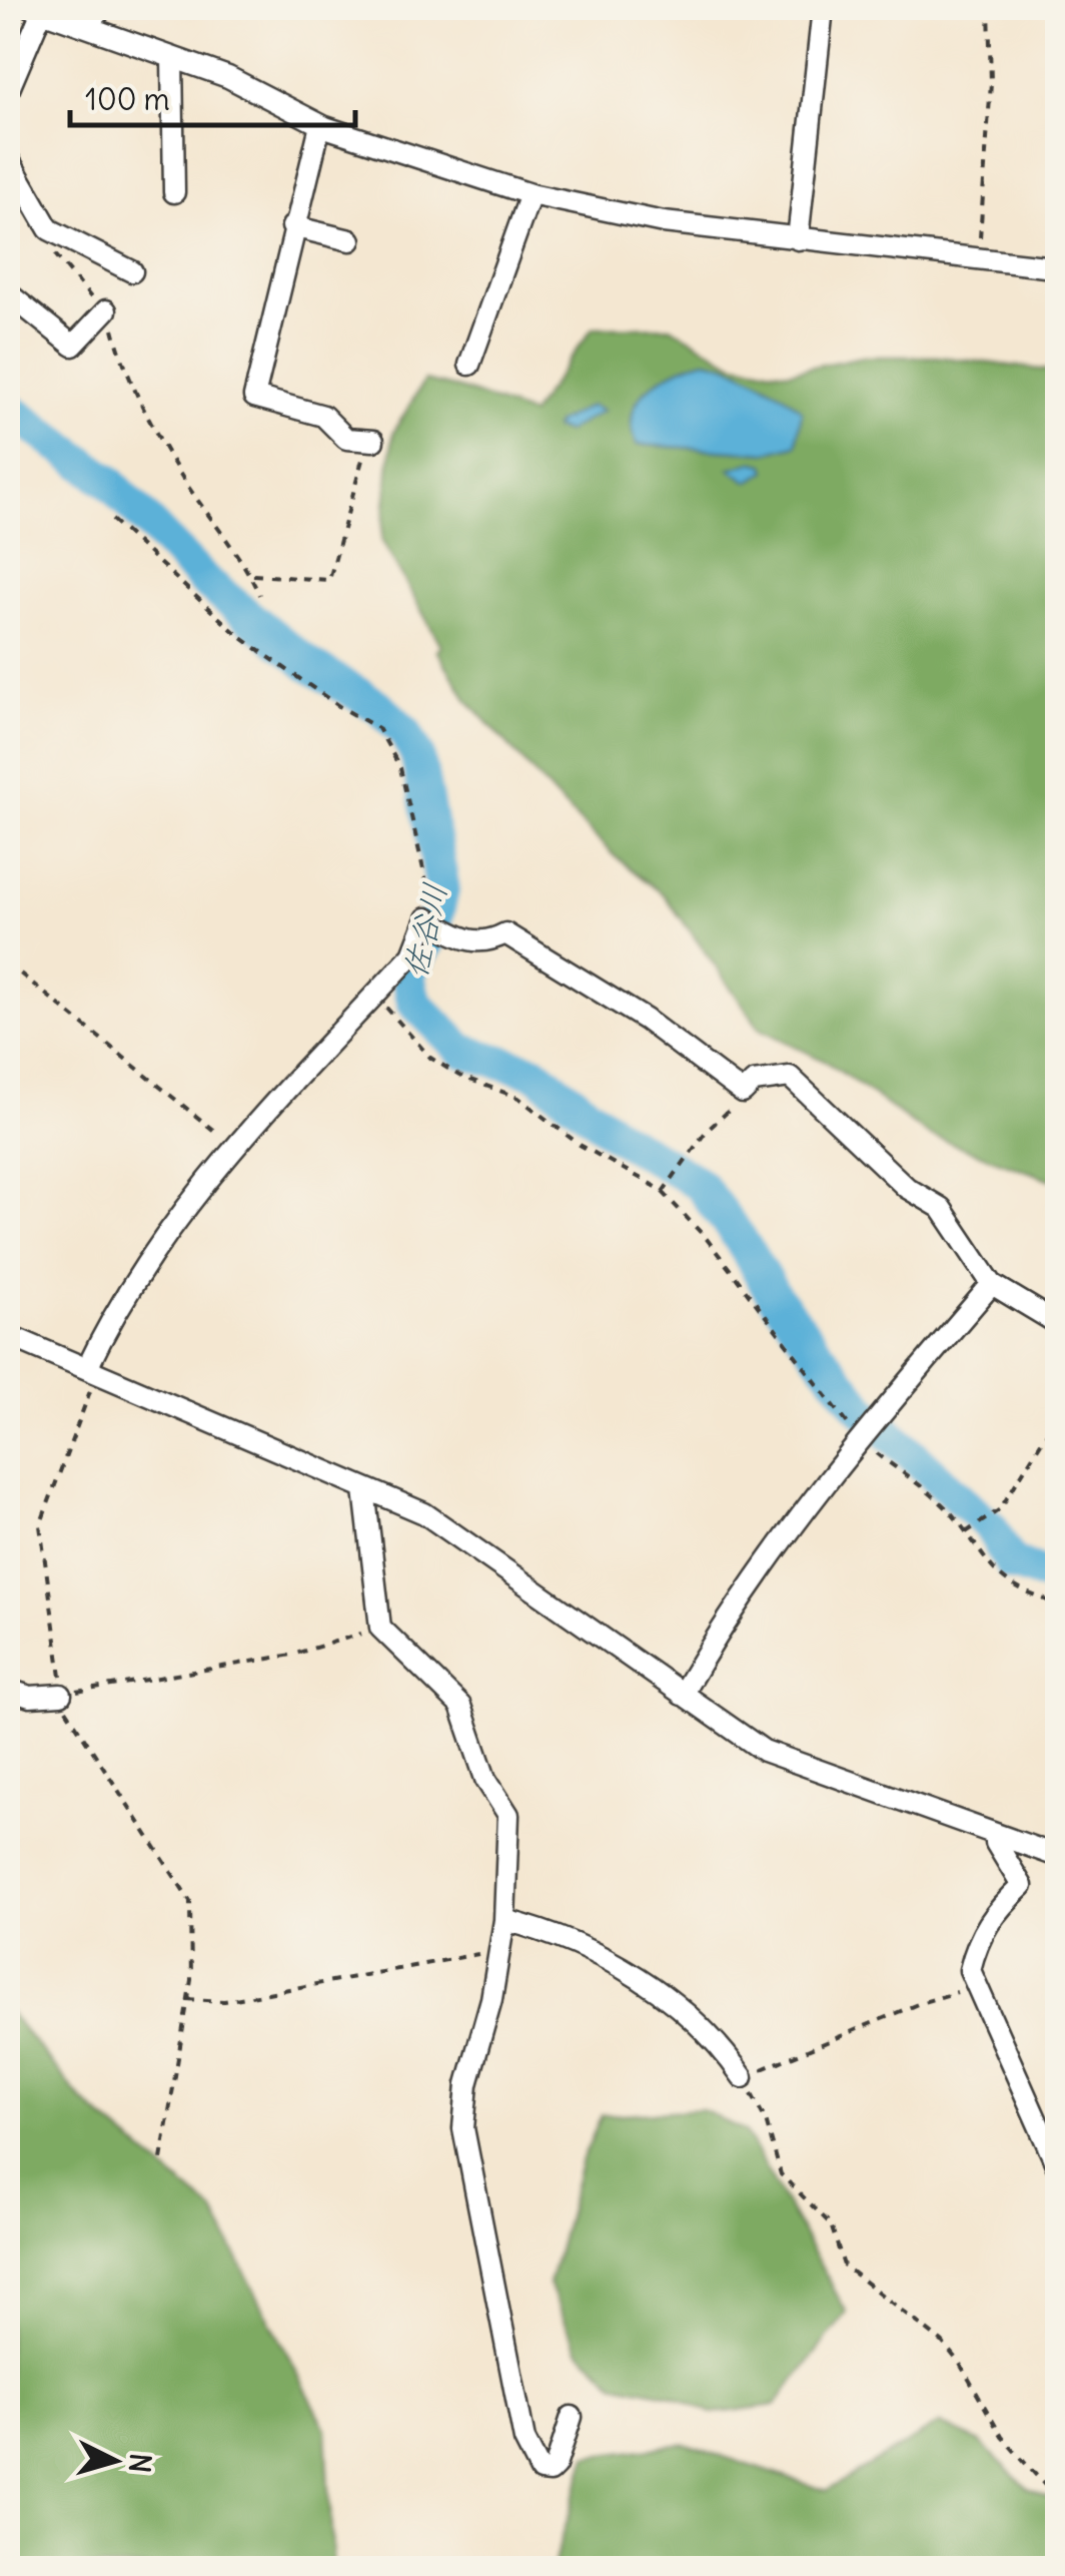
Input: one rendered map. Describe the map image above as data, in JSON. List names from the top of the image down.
{
  "water": ["佐谷川"],
  "scale_bar": "100 m",
  "north": "right"
}
